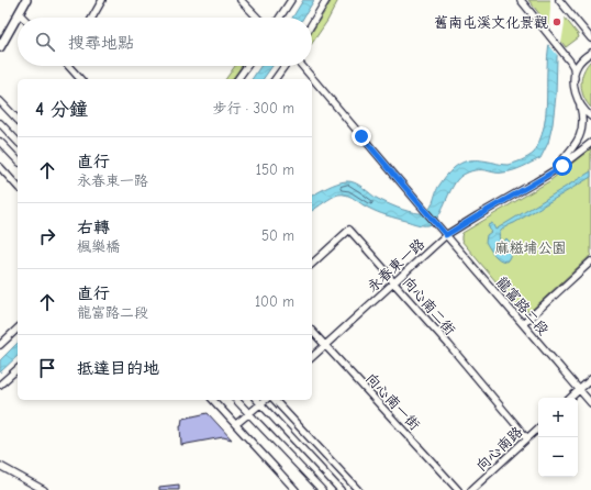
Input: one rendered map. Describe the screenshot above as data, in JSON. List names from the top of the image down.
{
  "streets": {
    "street": [
      "永春東一路",
      "向心南二街",
      "龍富路二段",
      "向心南一街",
      "向心南路"
    ]
  },
  "crossings": [
    ["永春東一路", "向心南二街"],
    ["永春東一路", "龍富路二段"],
    ["永春東一路", "向心南一街"],
    ["向心南二街", "向心南路"]
  ],
  "parks": ["麻糍埔公園"],
  "places": ["舊南屯溪文化景觀"],
  "page": {
    "search": "搜尋地點",
    "heading": ["4 分鐘", "步行 · 300 m"],
    "list": [
      ["直行", "永春東一路", "150 m"],
      ["右轉", "楓樂橋", "50 m"],
      ["直行", "龍富路二段", "100 m"],
      "抵達目的地"
    ],
    "map_buttons": ["+", "−"]
  }
}
